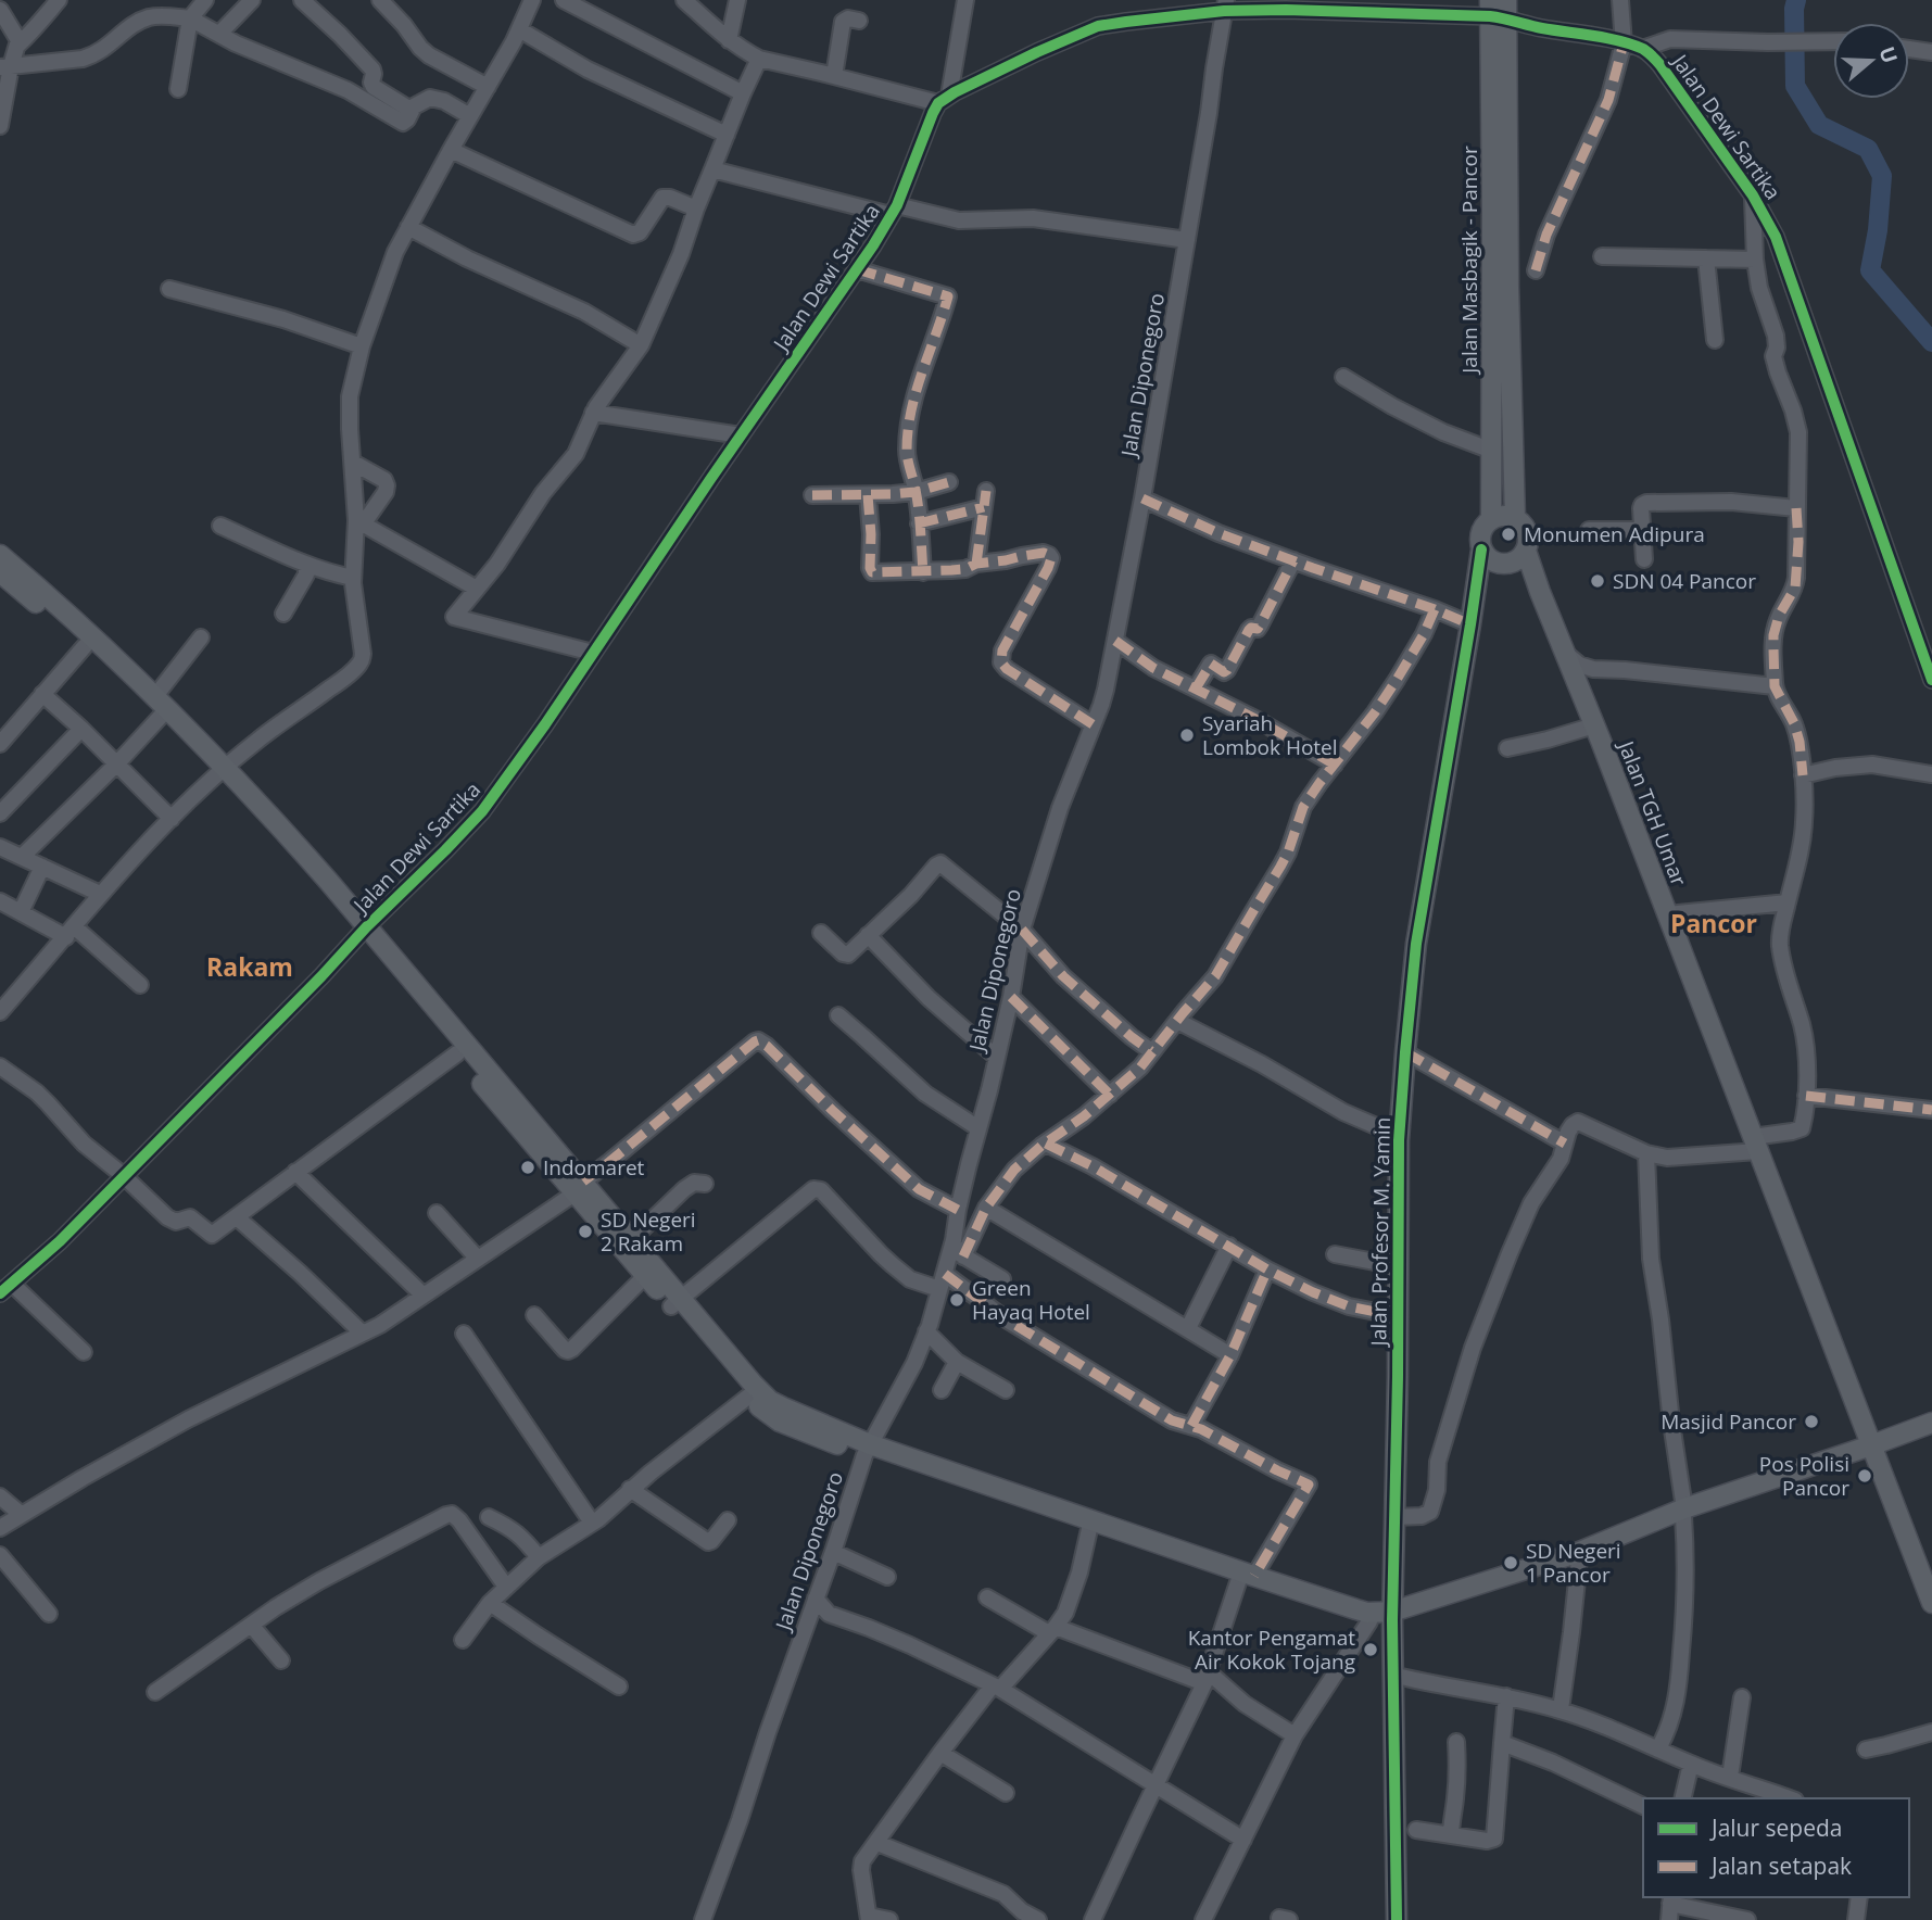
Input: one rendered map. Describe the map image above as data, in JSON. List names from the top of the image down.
{
  "streets": {
    "main road": ["Jalan Masbagik - Pancor", "Jalan TGH Umar", "Jalan Profesor M. Yamin"],
    "street": ["Jalan Dewi Sartika", "Jalan Diponegoro"]
  },
  "crossings": [
    ["Jalan Dewi Sartika", "Jalan Masbagik - Pancor"],
    ["Jalan Dewi Sartika", "Jalan Diponegoro"],
    ["Jalan Masbagik - Pancor", "Jalan TGH Umar"],
    ["Jalan Masbagik - Pancor", "Jalan Profesor M. Yamin"],
    ["Jalan TGH Umar", "Jalan Profesor M. Yamin"]
  ],
  "districts": ["Pancor", "Rakam"],
  "places": [
    "Monumen Adipura",
    "SDN 04 Pancor",
    "Syariah Lombok Hotel",
    "Indomaret",
    "SD Negeri 2 Rakam",
    "Green Hayaq Hotel",
    "Masjid Pancor",
    "Pos Polisi Pancor",
    "SD Negeri 1 Pancor",
    "Kantor Pengamat Air Kokok Tojang"
  ],
  "legend": ["Jalur sepeda", "Jalan setapak"],
  "north": "right"
}
